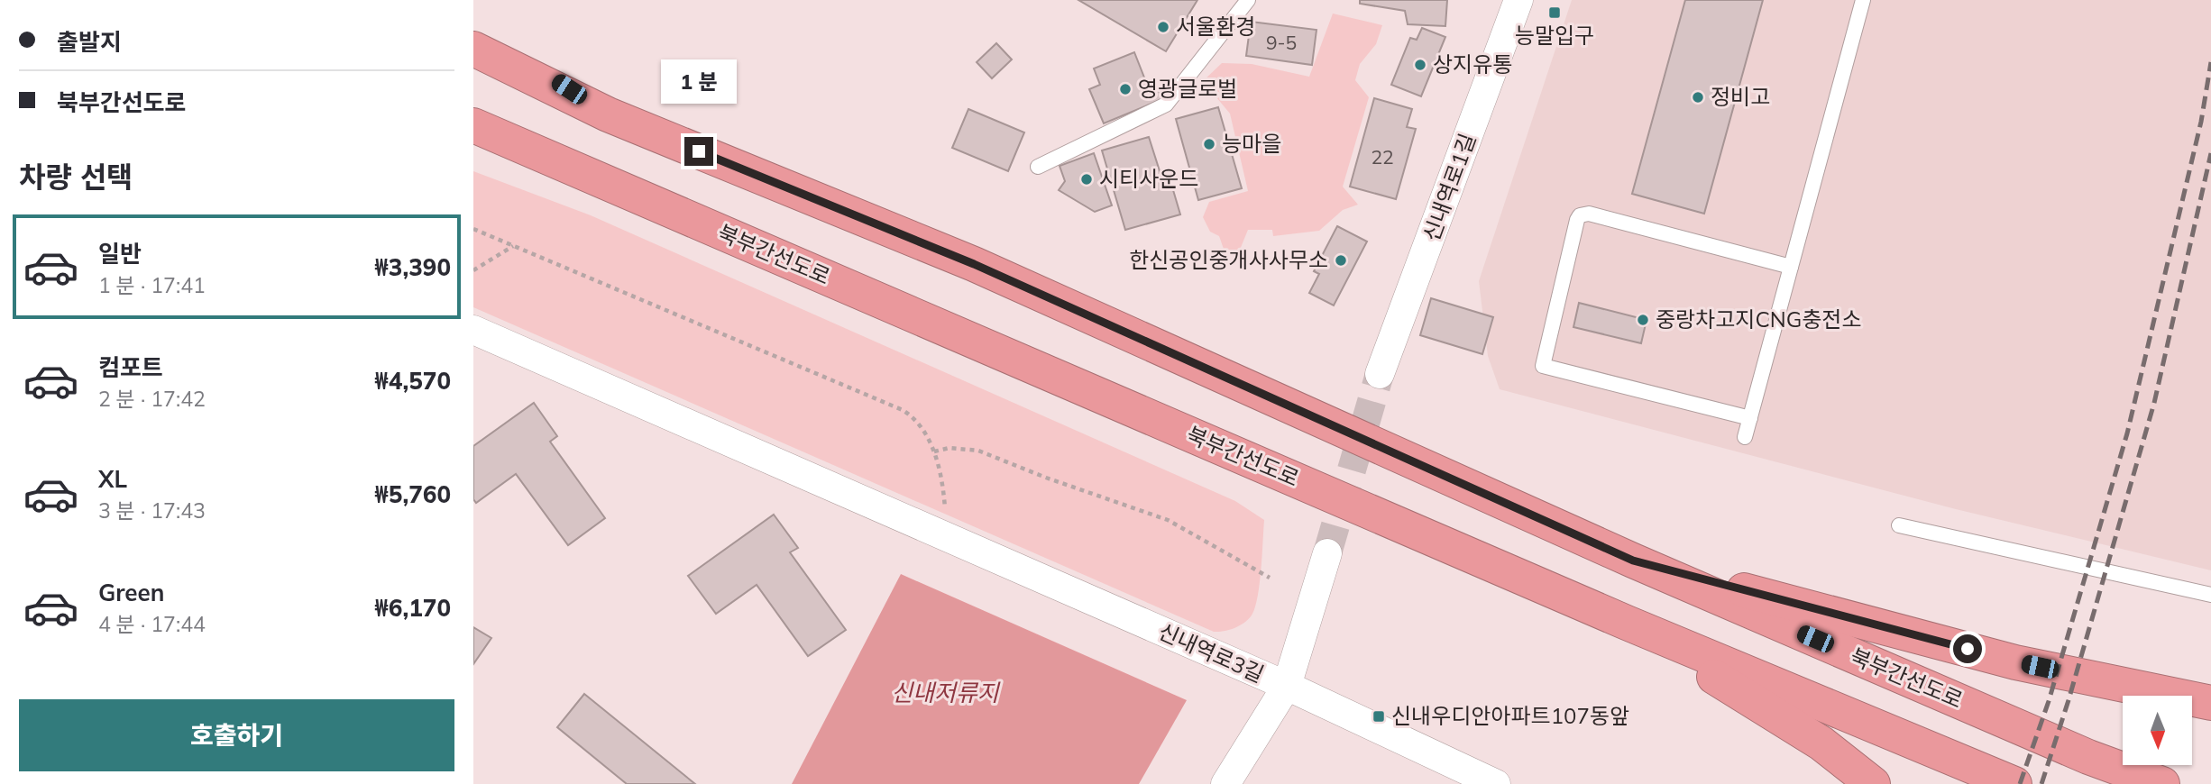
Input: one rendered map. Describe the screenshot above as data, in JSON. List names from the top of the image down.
{
  "streets": {
    "highway": ["북부간선도로"],
    "street": ["신내역로1길", "신내역로3길"]
  },
  "water": ["신내저류지"],
  "places": {
    "transit": ["능말입구", "신내우디안아파트107동앞"],
    "other": [
      "서울환경",
      "상지유통",
      "영광글로벌",
      "정비고",
      "능마을",
      "시티사운드",
      "한신공인중개사사무소",
      "중랑차고지CNG충전소"
    ]
  },
  "house_numbers": ["9-5", "22"],
  "north": "bottom",
  "page": {
    "banner": ["출발지", "북부간선도로"],
    "bubble": "1 분",
    "heading": "차량 선택",
    "list": [
      {
        "name": "일반",
        "note": "1 분 · 17:41",
        "value": "₩3,390"
      },
      {
        "name": "컴포트",
        "note": "2 분 · 17:42",
        "value": "₩4,570"
      },
      {
        "name": "XL",
        "note": "3 분 · 17:43",
        "value": "₩5,760"
      },
      {
        "name": "Green",
        "note": "4 분 · 17:44",
        "value": "₩6,170"
      }
    ],
    "buttons": "호출하기"
  }
}
